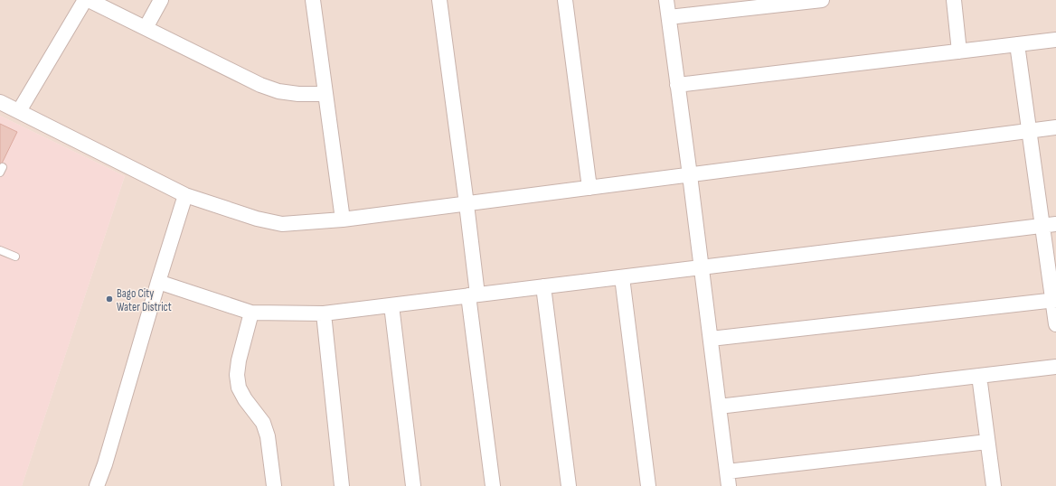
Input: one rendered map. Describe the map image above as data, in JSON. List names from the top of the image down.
{
  "places": ["Bago City Water District"]
}
